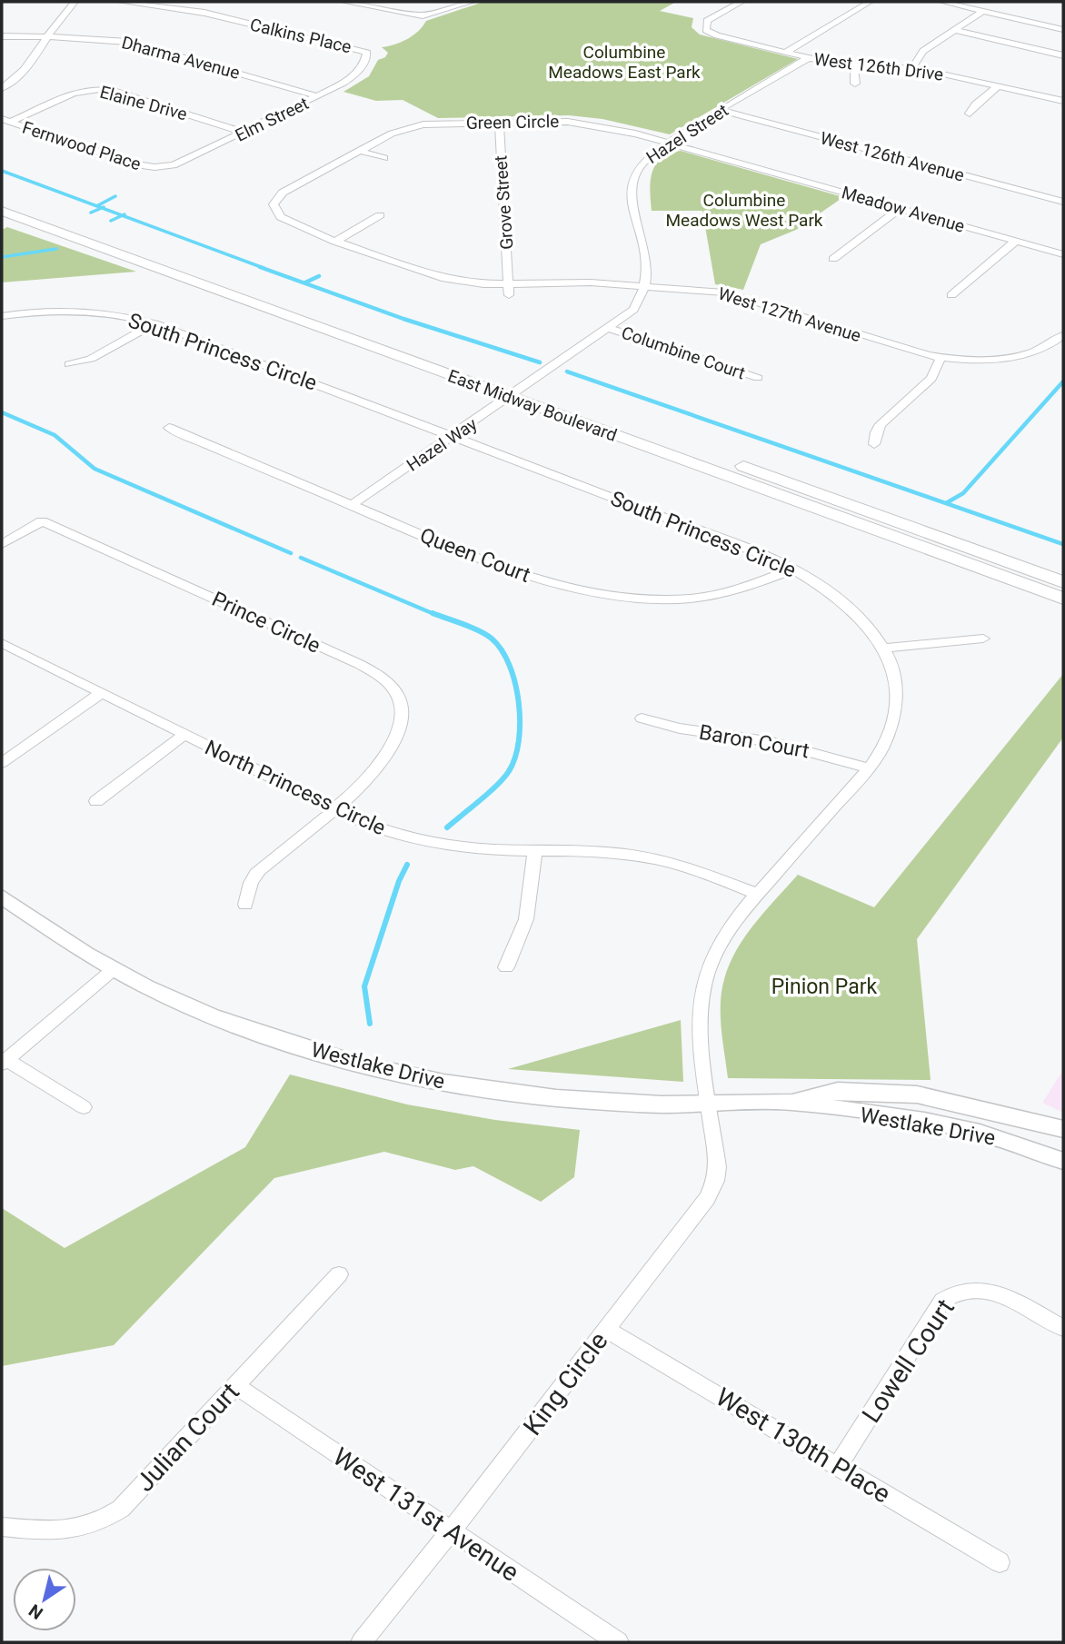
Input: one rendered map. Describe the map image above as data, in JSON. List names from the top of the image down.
{
  "streets": {
    "main road": ["East Midway Boulevard"],
    "street": [
      "Calkins Place",
      "Dharma Avenue",
      "West 126th Drive",
      "Elaine Drive",
      "Elm Street",
      "Green Circle",
      "Hazel Street",
      "Fernwood Place",
      "West 126th Avenue",
      "Grove Street",
      "Meadow Avenue",
      "West 127th Avenue",
      "South Princess Circle",
      "Columbine Court",
      "Hazel Way",
      "Queen Court",
      "Prince Circle",
      "Baron Court",
      "North Princess Circle",
      "Westlake Drive",
      "Lowell Court",
      "King Circle",
      "Julian Court",
      "West 130th Place",
      "West 131st Avenue"
    ]
  },
  "crossings": [
    ["Calkins Place", "Elm Street"],
    ["Dharma Avenue", "Elm Street"],
    ["West 126th Drive", "Hazel Street"],
    ["Elaine Drive", "Elm Street"],
    ["Elaine Drive", "Fernwood Place"],
    ["Elm Street", "Fernwood Place"],
    ["Green Circle", "Hazel Street"],
    ["Green Circle", "Grove Street"],
    ["Green Circle", "Meadow Avenue"],
    ["Green Circle", "West 127th Avenue"],
    ["Hazel Street", "West 126th Avenue"],
    ["Hazel Street", "Meadow Avenue"],
    ["Hazel Street", "West 127th Avenue"],
    ["Hazel Street", "Hazel Way"],
    ["Grove Street", "West 127th Avenue"],
    ["West 127th Avenue", "Hazel Way"],
    ["South Princess Circle", "Hazel Way"],
    ["South Princess Circle", "Queen Court"],
    ["South Princess Circle", "Baron Court"],
    ["South Princess Circle", "North Princess Circle"],
    ["South Princess Circle", "Westlake Drive"],
    ["South Princess Circle", "King Circle"],
    ["Columbine Court", "Hazel Way"],
    ["East Midway Boulevard", "Hazel Way"],
    ["Hazel Way", "Queen Court"],
    ["Prince Circle", "North Princess Circle"],
    ["Westlake Drive", "King Circle"],
    ["Lowell Court", "West 130th Place"],
    ["King Circle", "West 130th Place"],
    ["King Circle", "West 131st Avenue"],
    ["Julian Court", "West 131st Avenue"]
  ],
  "parks": ["Columbine Meadows East Park", "Columbine Meadows West Park", "Pinion Park"],
  "north": "bottom left"
}
